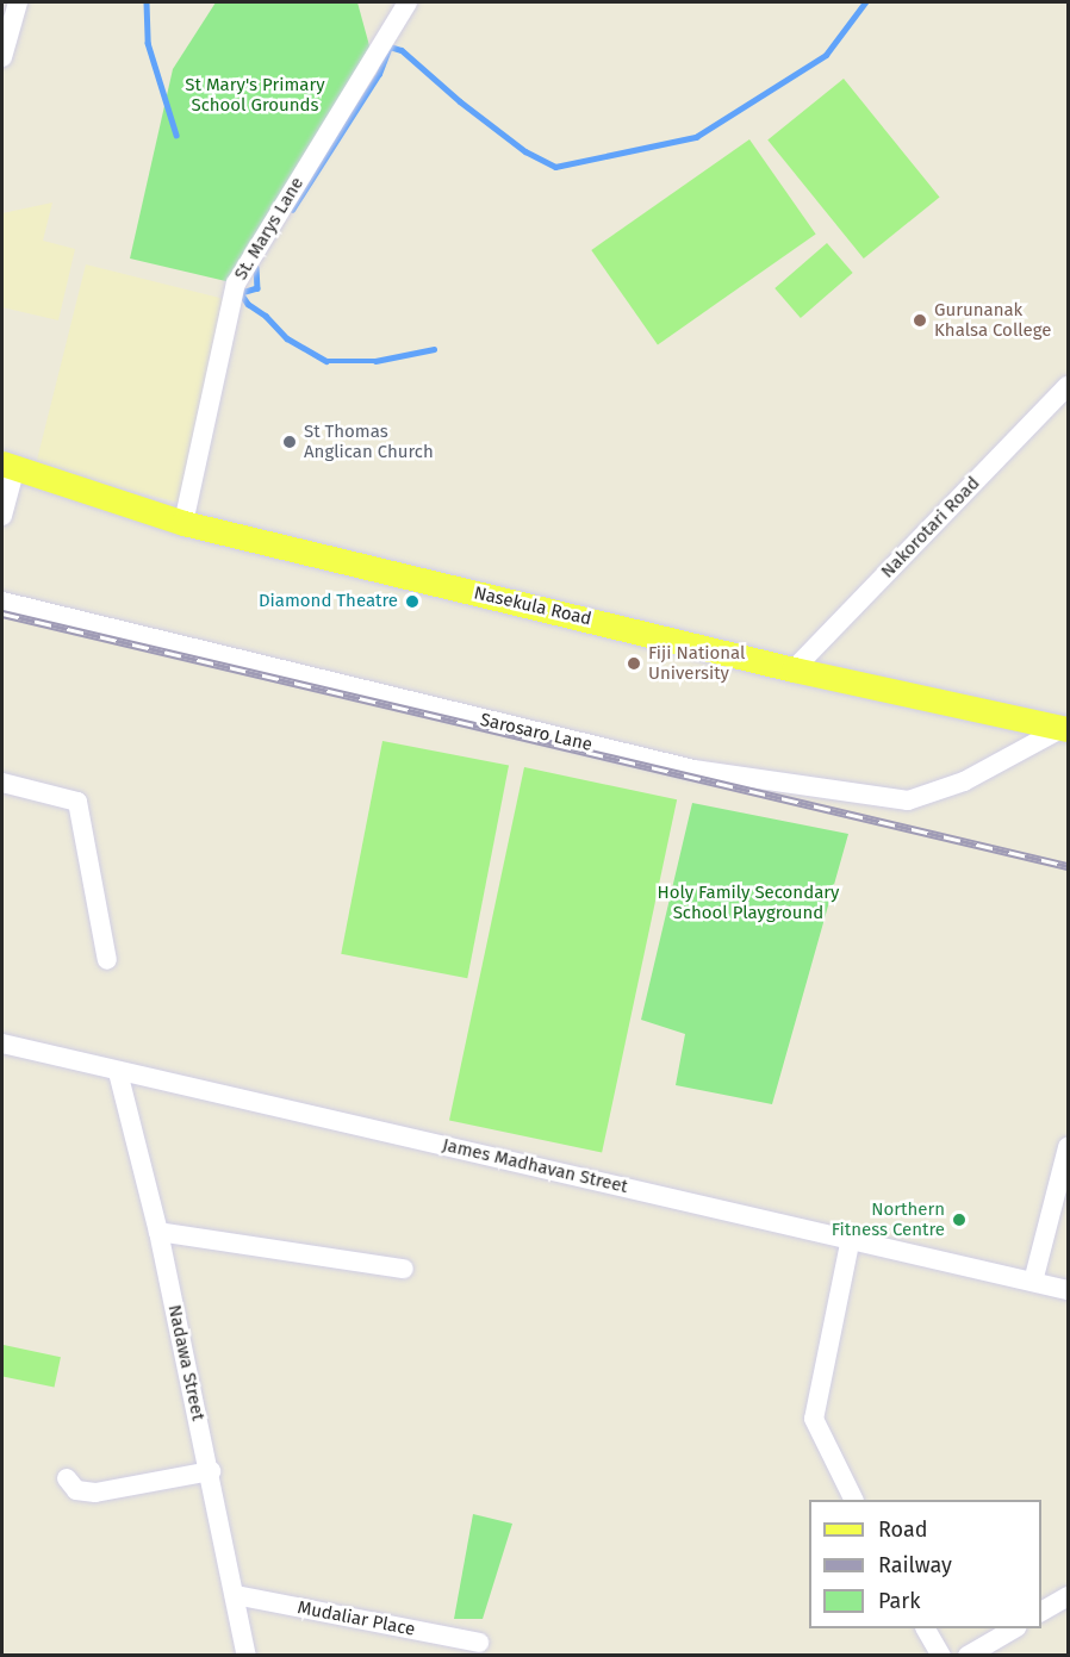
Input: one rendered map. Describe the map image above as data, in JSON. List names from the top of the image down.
{
  "streets": {
    "main road": ["Nasekula Road"],
    "street": [
      "St. Marys Lane",
      "Nakorotari Road",
      "Sarosaro Lane",
      "James Madhavan Street",
      "Nadawa Street",
      "Mudaliar Place"
    ]
  },
  "crossings": [
    ["St. Marys Lane", "Nasekula Road"],
    ["Nakorotari Road", "Nasekula Road"],
    ["Nasekula Road", "Sarosaro Lane"],
    ["James Madhavan Street", "Nadawa Street"],
    ["Nadawa Street", "Mudaliar Place"]
  ],
  "parks": ["St Mary's Primary School Grounds", "Holy Family Secondary School Playground"],
  "places": [
    "Gurunanak Khalsa College",
    "St Thomas Anglican Church",
    "Diamond Theatre",
    "Fiji National University",
    "Northern Fitness Centre"
  ],
  "legend": ["Road", "Railway", "Park"]
}
